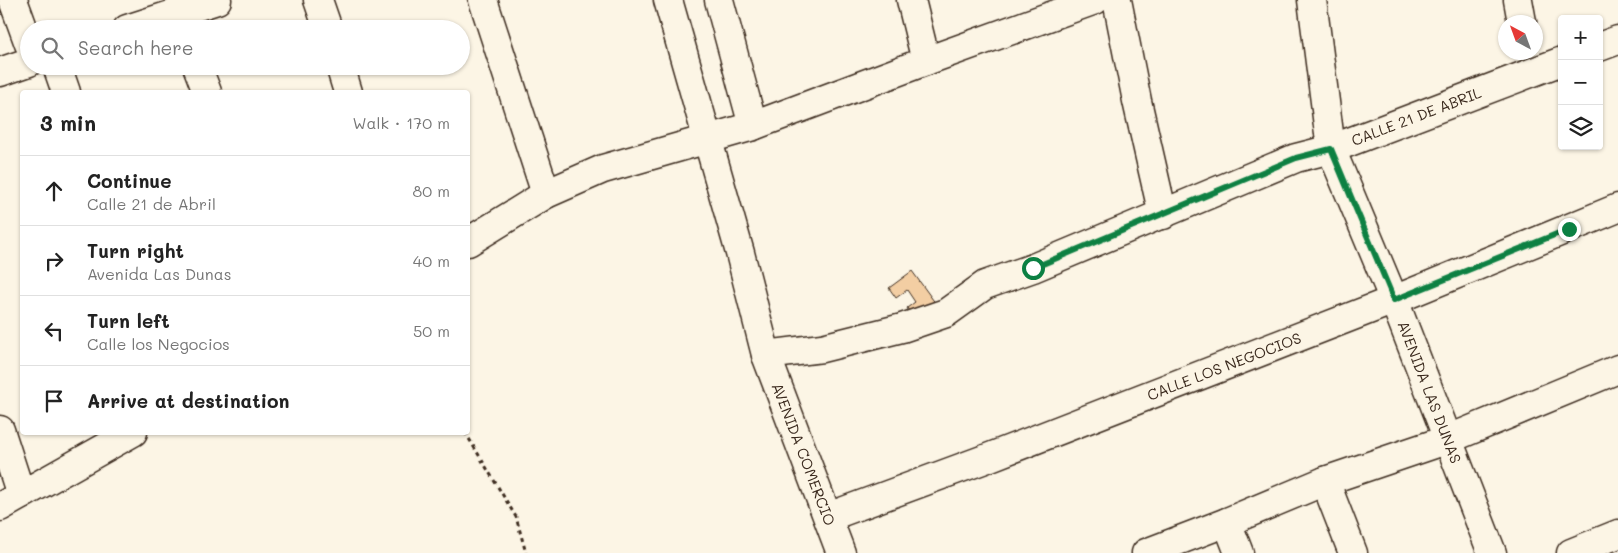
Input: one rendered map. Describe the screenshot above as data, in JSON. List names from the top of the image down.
{
  "streets": {
    "street": [
      "CALLE 21 DE ABRIL",
      "CALLE LOS NEGOCIOS",
      "AVENIDA LAS DUNAS",
      "AVENIDA COMERCIO"
    ]
  },
  "crossings": [
    ["CALLE 21 DE ABRIL", "AVENIDA LAS DUNAS"],
    ["CALLE 21 DE ABRIL", "AVENIDA COMERCIO"],
    ["CALLE LOS NEGOCIOS", "AVENIDA LAS DUNAS"],
    ["CALLE LOS NEGOCIOS", "AVENIDA COMERCIO"]
  ],
  "north": "top left",
  "page": {
    "map_buttons": ["+", "−"],
    "search": "Search here",
    "heading": ["3 min", "Walk · 170 m"],
    "list": [
      ["Continue", "Calle 21 de Abril", "80 m"],
      ["Turn right", "Avenida Las Dunas", "40 m"],
      ["Turn left", "Calle los Negocios", "50 m"],
      "Arrive at destination"
    ]
  }
}
